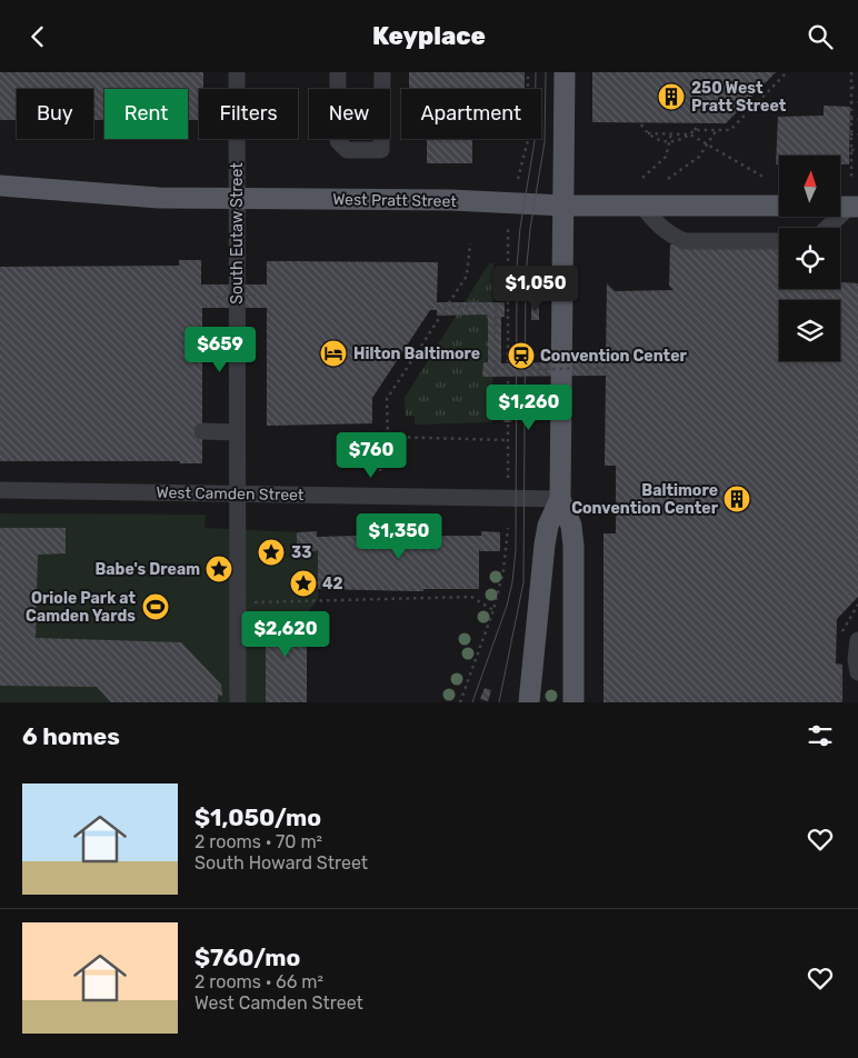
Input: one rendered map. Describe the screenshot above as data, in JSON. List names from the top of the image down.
{
  "streets": {
    "main road": ["West Pratt Street"],
    "street": ["South Eutaw Street", "West Camden Street"]
  },
  "crossings": [
    ["West Pratt Street", "South Eutaw Street"],
    ["South Eutaw Street", "West Camden Street"]
  ],
  "places": {
    "building": ["250 West Pratt Street", "Baltimore Convention Center"],
    "hotel": ["Hilton Baltimore"],
    "station": ["Convention Center"],
    "place": ["33", "Babe's Dream", "42"],
    "sports": ["Oriole Park at Camden Yards"]
  },
  "north": "top",
  "page": {
    "header": "Keyplace",
    "chip": [
      "Buy",
      "Rent",
      "Filters",
      "New",
      "Apartment"
    ],
    "price": [
      "$1,050",
      "$659",
      "$1,260",
      "$760",
      "$1,350",
      "$2,620"
    ],
    "heading": "6 homes",
    "list": [
      {
        "name": "$1,050/mo",
        "note": "2 rooms · 70 m² · South Howard Street"
      },
      {
        "name": "$760/mo",
        "note": "2 rooms · 66 m² · West Camden Street"
      }
    ]
  }
}
